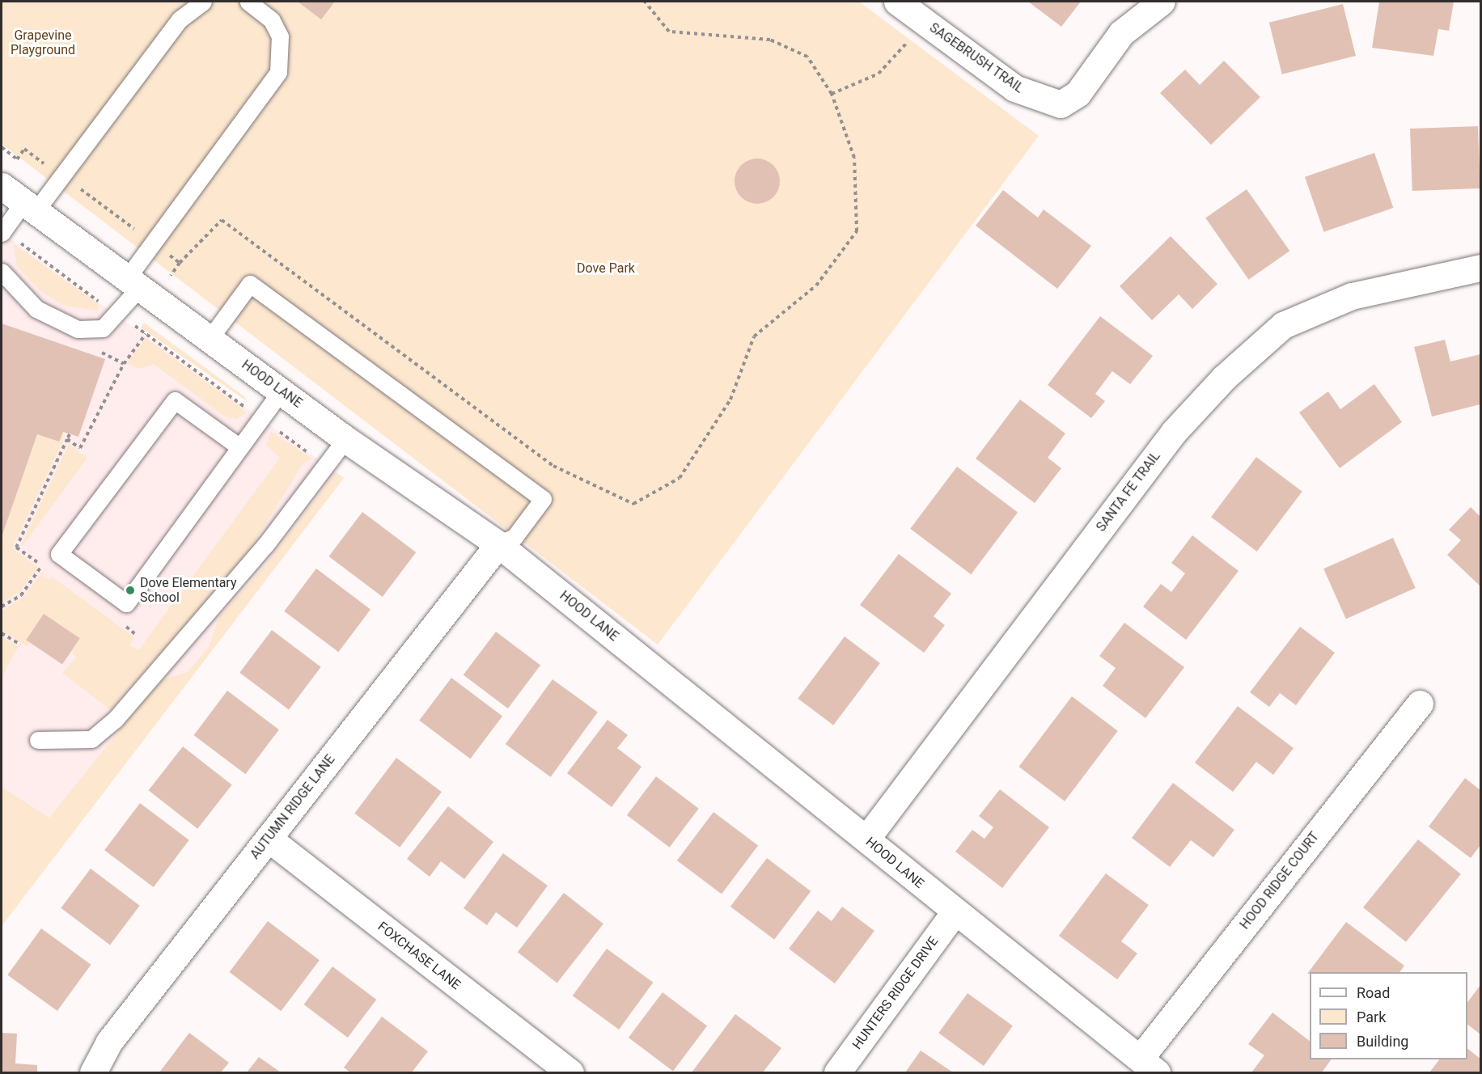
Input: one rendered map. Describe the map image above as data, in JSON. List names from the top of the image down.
{
  "streets": {
    "street": [
      "SAGEBRUSH TRAIL",
      "HOOD LANE",
      "SANTA FE TRAIL",
      "AUTUMN RIDGE LANE",
      "HOOD RIDGE COURT",
      "FOXCHASE LANE",
      "HUNTERS RIDGE DRIVE"
    ]
  },
  "crossings": [
    ["HOOD LANE", "SANTA FE TRAIL"],
    ["HOOD LANE", "AUTUMN RIDGE LANE"],
    ["HOOD LANE", "HOOD RIDGE COURT"],
    ["HOOD LANE", "HUNTERS RIDGE DRIVE"],
    ["AUTUMN RIDGE LANE", "FOXCHASE LANE"]
  ],
  "parks": ["Grapevine Playground", "Dove Park"],
  "places": ["Dove Elementary School"],
  "legend": ["Road", "Park", "Building"]
}
